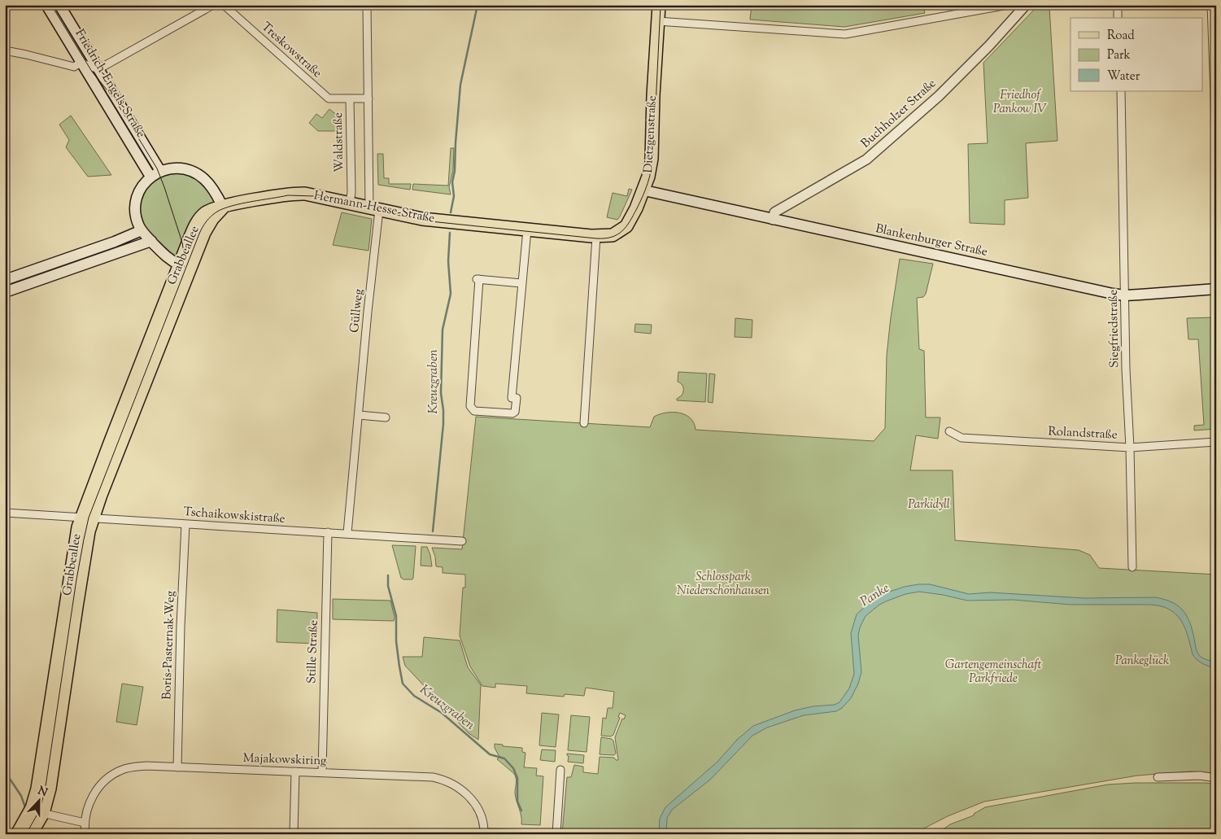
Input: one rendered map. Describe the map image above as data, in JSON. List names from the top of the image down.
{
  "streets": {
    "main road": [
      "Friedrich-Engels-Straße",
      "Dietzgenstraße",
      "Hermann-Hesse-Straße",
      "Blankenburger Straße",
      "Grabbeallee"
    ],
    "street": [
      "Treskowstraße",
      "Buchholzer Straße",
      "Waldstraße",
      "Güllweg",
      "Siegfriedstraße",
      "Rolandstraße",
      "Tschaikowskistraße",
      "Boris-Pasternak-Weg",
      "Stille Straße",
      "Majakowskiring"
    ]
  },
  "crossings": [
    ["Treskowstraße", "Waldstraße"],
    ["Buchholzer Straße", "Blankenburger Straße"],
    ["Dietzgenstraße", "Hermann-Hesse-Straße"],
    ["Dietzgenstraße", "Blankenburger Straße"],
    ["Waldstraße", "Hermann-Hesse-Straße"],
    ["Hermann-Hesse-Straße", "Grabbeallee"],
    ["Hermann-Hesse-Straße", "Güllweg"],
    ["Blankenburger Straße", "Siegfriedstraße"],
    ["Grabbeallee", "Tschaikowskistraße"],
    ["Güllweg", "Tschaikowskistraße"],
    ["Siegfriedstraße", "Rolandstraße"],
    ["Tschaikowskistraße", "Boris-Pasternak-Weg"],
    ["Tschaikowskistraße", "Stille Straße"],
    ["Boris-Pasternak-Weg", "Majakowskiring"],
    ["Stille Straße", "Majakowskiring"]
  ],
  "water": ["Kreuzgraben", "Panke"],
  "parks": [
    "Friedhof Pankow IV",
    "Parkidyll",
    "Schlosspark Niederschönhausen",
    "Pankeglück",
    "Gartengemeinschaft Parkfriede"
  ],
  "legend": ["Road", "Park", "Water"],
  "north": "top"
}
